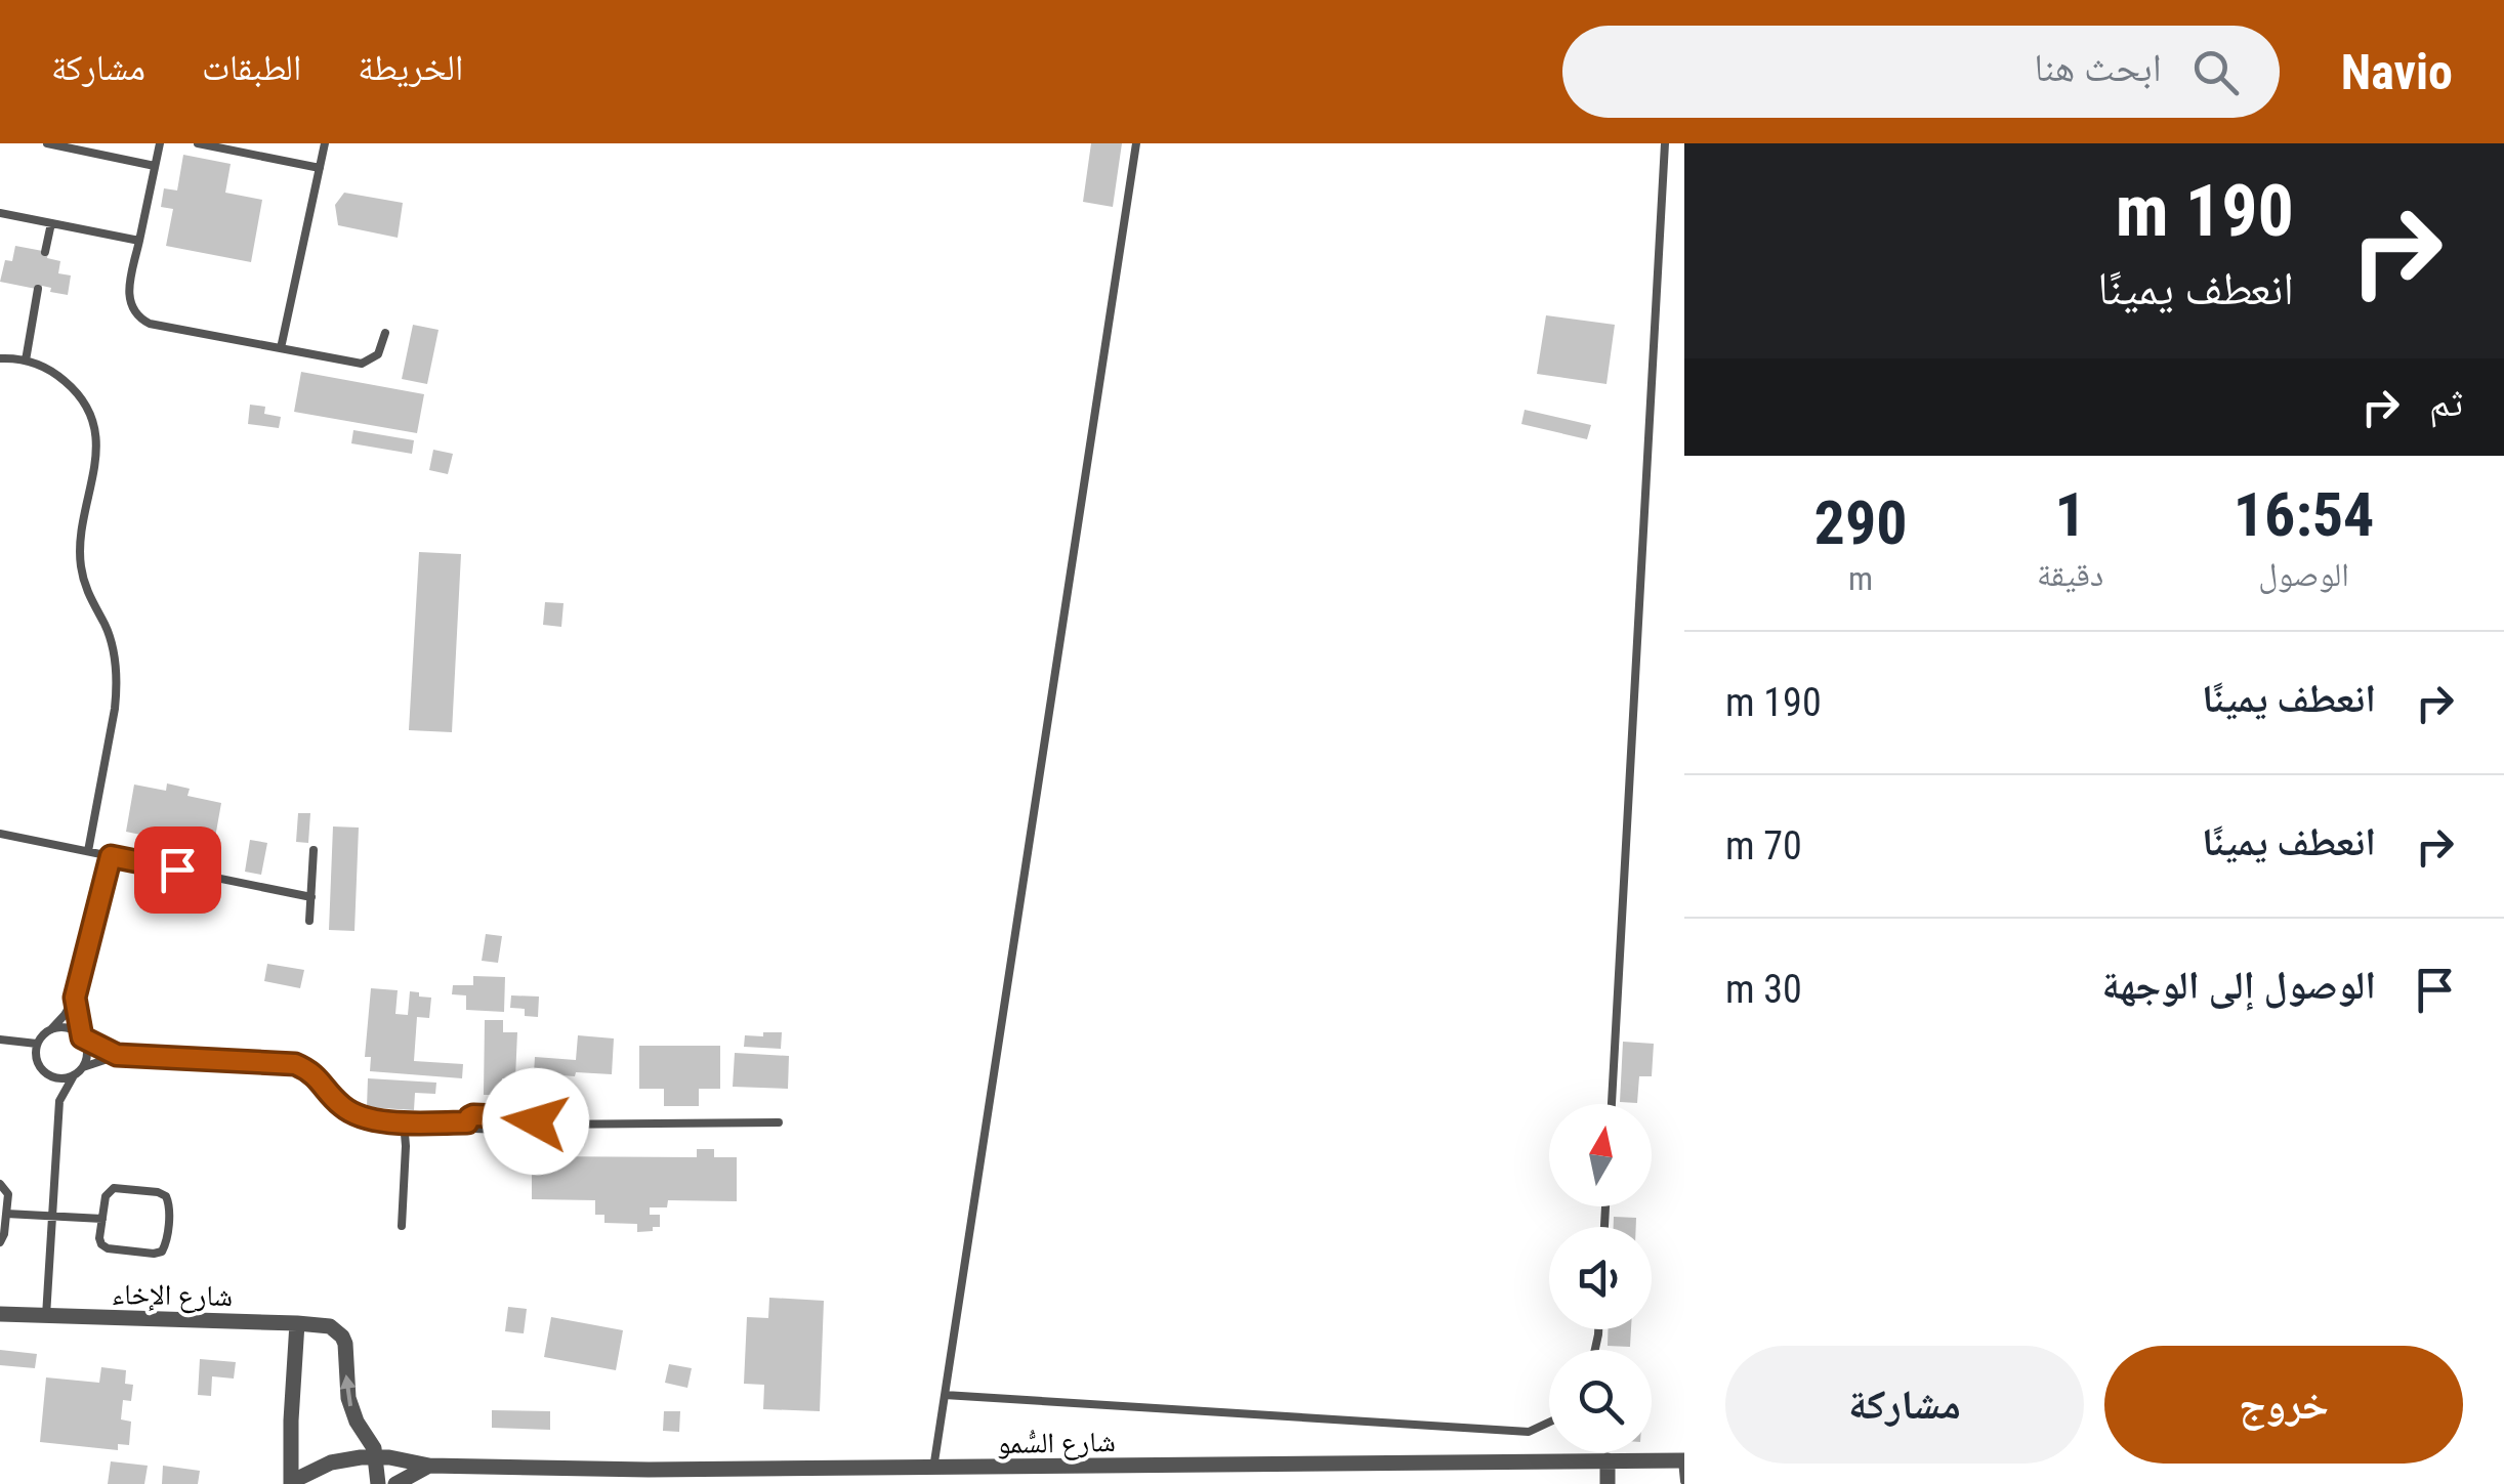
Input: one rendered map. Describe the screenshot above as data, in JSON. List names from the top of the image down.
{
  "streets": {
    "street": ["شارع الإخاء", "شارع السُّمو"]
  },
  "crossings": [
    ["شارع الإخاء", "شارع السُّمو"]
  ],
  "north": "top",
  "page": {
    "header": "Navio",
    "search": "ابحث هنا",
    "nav": ["الخريطة", "الطبقات", "مشاركة"],
    "turn": ["190 m", "انعطف يمينًا"],
    "then": "ثم",
    "eta": [
      "16:54",
      "الوصول",
      "1",
      "دقيقة",
      "290",
      "m"
    ],
    "list": [
      {
        "name": "انعطف يمينًا",
        "value": "190 m"
      },
      {
        "name": "انعطف يمينًا",
        "value": "70 m"
      },
      {
        "name": "الوصول إلى الوجهة",
        "value": "30 m"
      }
    ],
    "buttons": ["خروج", "مشاركة"]
  }
}
